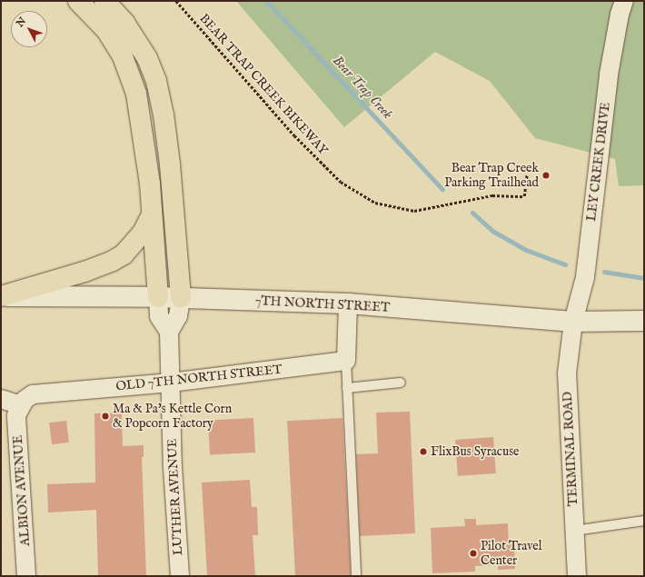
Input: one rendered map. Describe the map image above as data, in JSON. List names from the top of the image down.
{
  "streets": {
    "street": [
      "LEY CREEK DRIVE",
      "7TH NORTH STREET",
      "OLD 7TH NORTH STREET",
      "TERMINAL ROAD",
      "ALBION AVENUE",
      "LUTHER AVENUE"
    ],
    "path": ["BEAR TRAP CREEK BIKEWAY"]
  },
  "crossings": [
    ["LEY CREEK DRIVE", "7TH NORTH STREET"],
    ["LEY CREEK DRIVE", "TERMINAL ROAD"],
    ["7TH NORTH STREET", "TERMINAL ROAD"],
    ["OLD 7TH NORTH STREET", "ALBION AVENUE"],
    ["OLD 7TH NORTH STREET", "LUTHER AVENUE"]
  ],
  "water": ["Bear Trap Creek"],
  "places": [
    "Bear Trap Creek Parking Trailhead",
    "Ma & Pa's Kettle Corn & Popcorn Factory",
    "FlixBus Syracuse",
    "Pilot Travel Center"
  ],
  "north": "top left"
}
